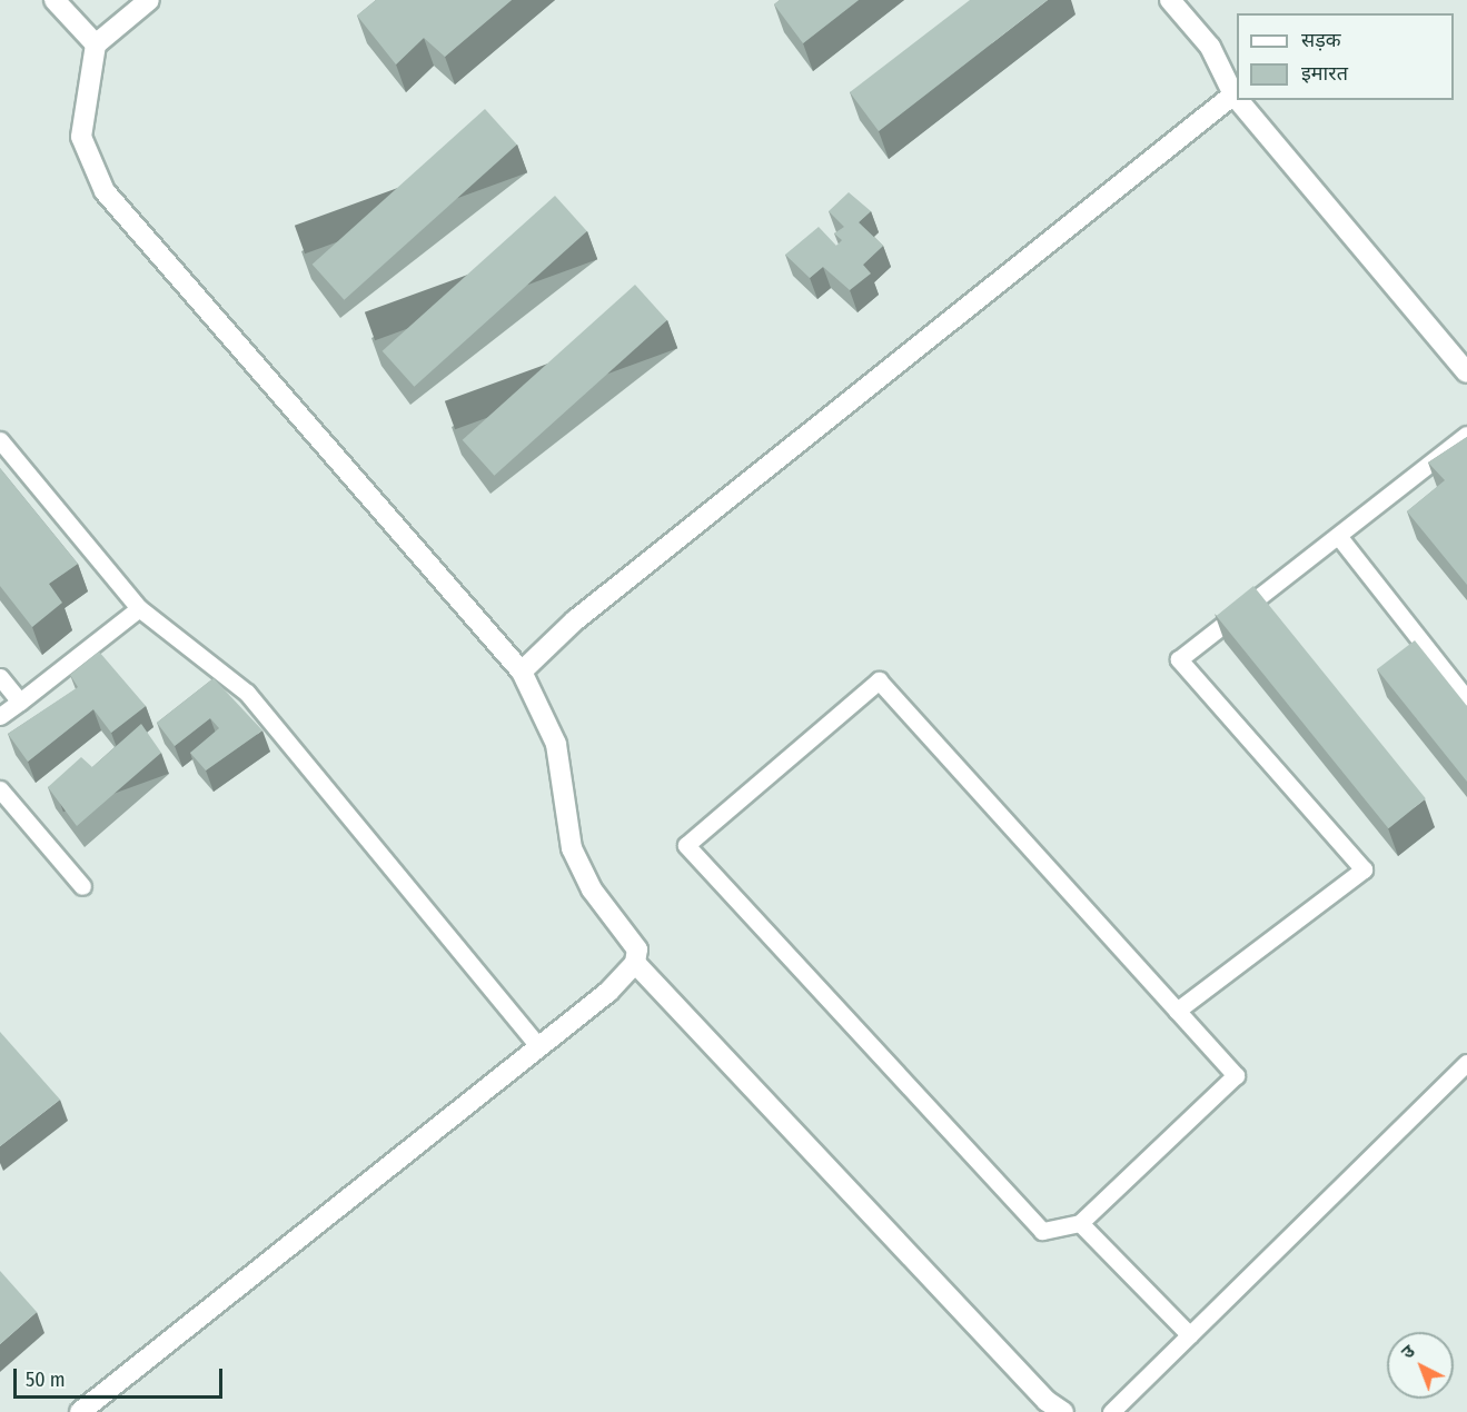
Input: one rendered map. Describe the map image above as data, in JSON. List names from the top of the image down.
{
  "legend": ["सड़क", "इमारत"],
  "scale_bar": "50 m",
  "north": "top left"
}
